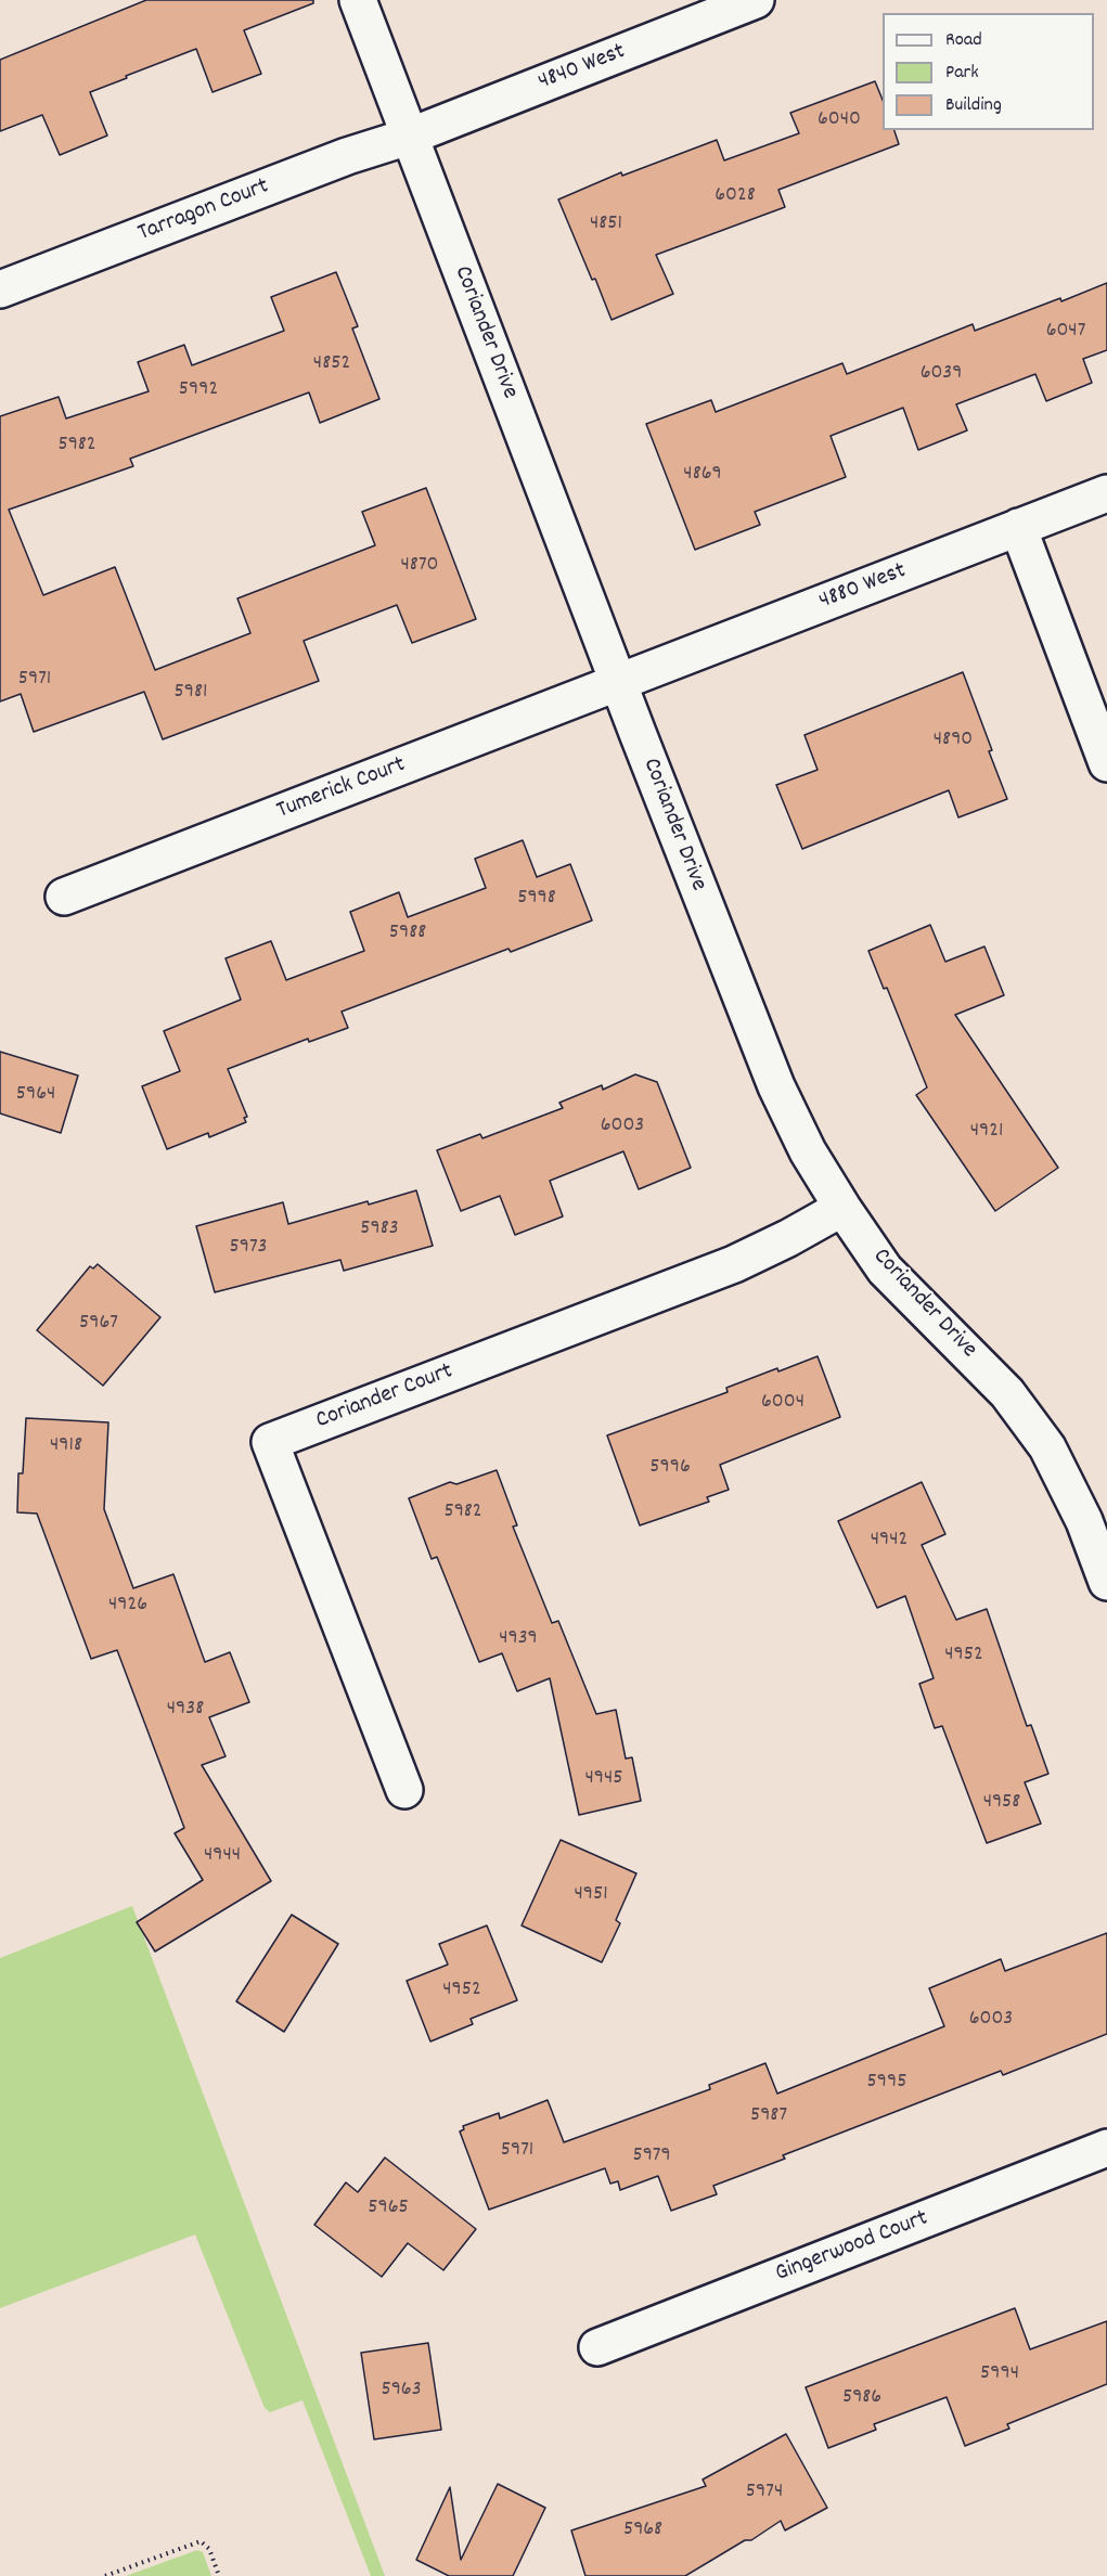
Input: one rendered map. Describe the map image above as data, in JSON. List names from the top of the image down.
{
  "streets": {
    "street": [
      "4840 West",
      "Tarragon Court",
      "Coriander Drive",
      "4880 West",
      "Tumerick Court",
      "Coriander Court",
      "Gingerwood Court"
    ]
  },
  "crossings": [
    ["4840 West", "Tarragon Court"],
    ["4840 West", "Coriander Drive"],
    ["Tarragon Court", "Coriander Drive"],
    ["Coriander Drive", "4880 West"],
    ["Coriander Drive", "Tumerick Court"],
    ["Coriander Drive", "Coriander Court"],
    ["4880 West", "Tumerick Court"]
  ],
  "house_numbers": [
    "6040",
    "6028",
    "4851",
    "6047",
    "4852",
    "6039",
    "5992",
    "5982",
    "4869",
    "4870",
    "5971",
    "5981",
    "4890",
    "5998",
    "5988",
    "5964",
    "6003",
    "4921",
    "5983",
    "5973",
    "5967",
    "6004",
    "4918",
    "5996",
    "5982",
    "4942",
    "4926",
    "4939",
    "4952",
    "4938",
    "4945",
    "4958",
    "4944",
    "4951",
    "4952",
    "6003",
    "5995",
    "5987",
    "5971",
    "5979",
    "5965",
    "5994",
    "5963",
    "5986",
    "5974",
    "5968"
  ],
  "legend": ["Road", "Park", "Building"]
}
